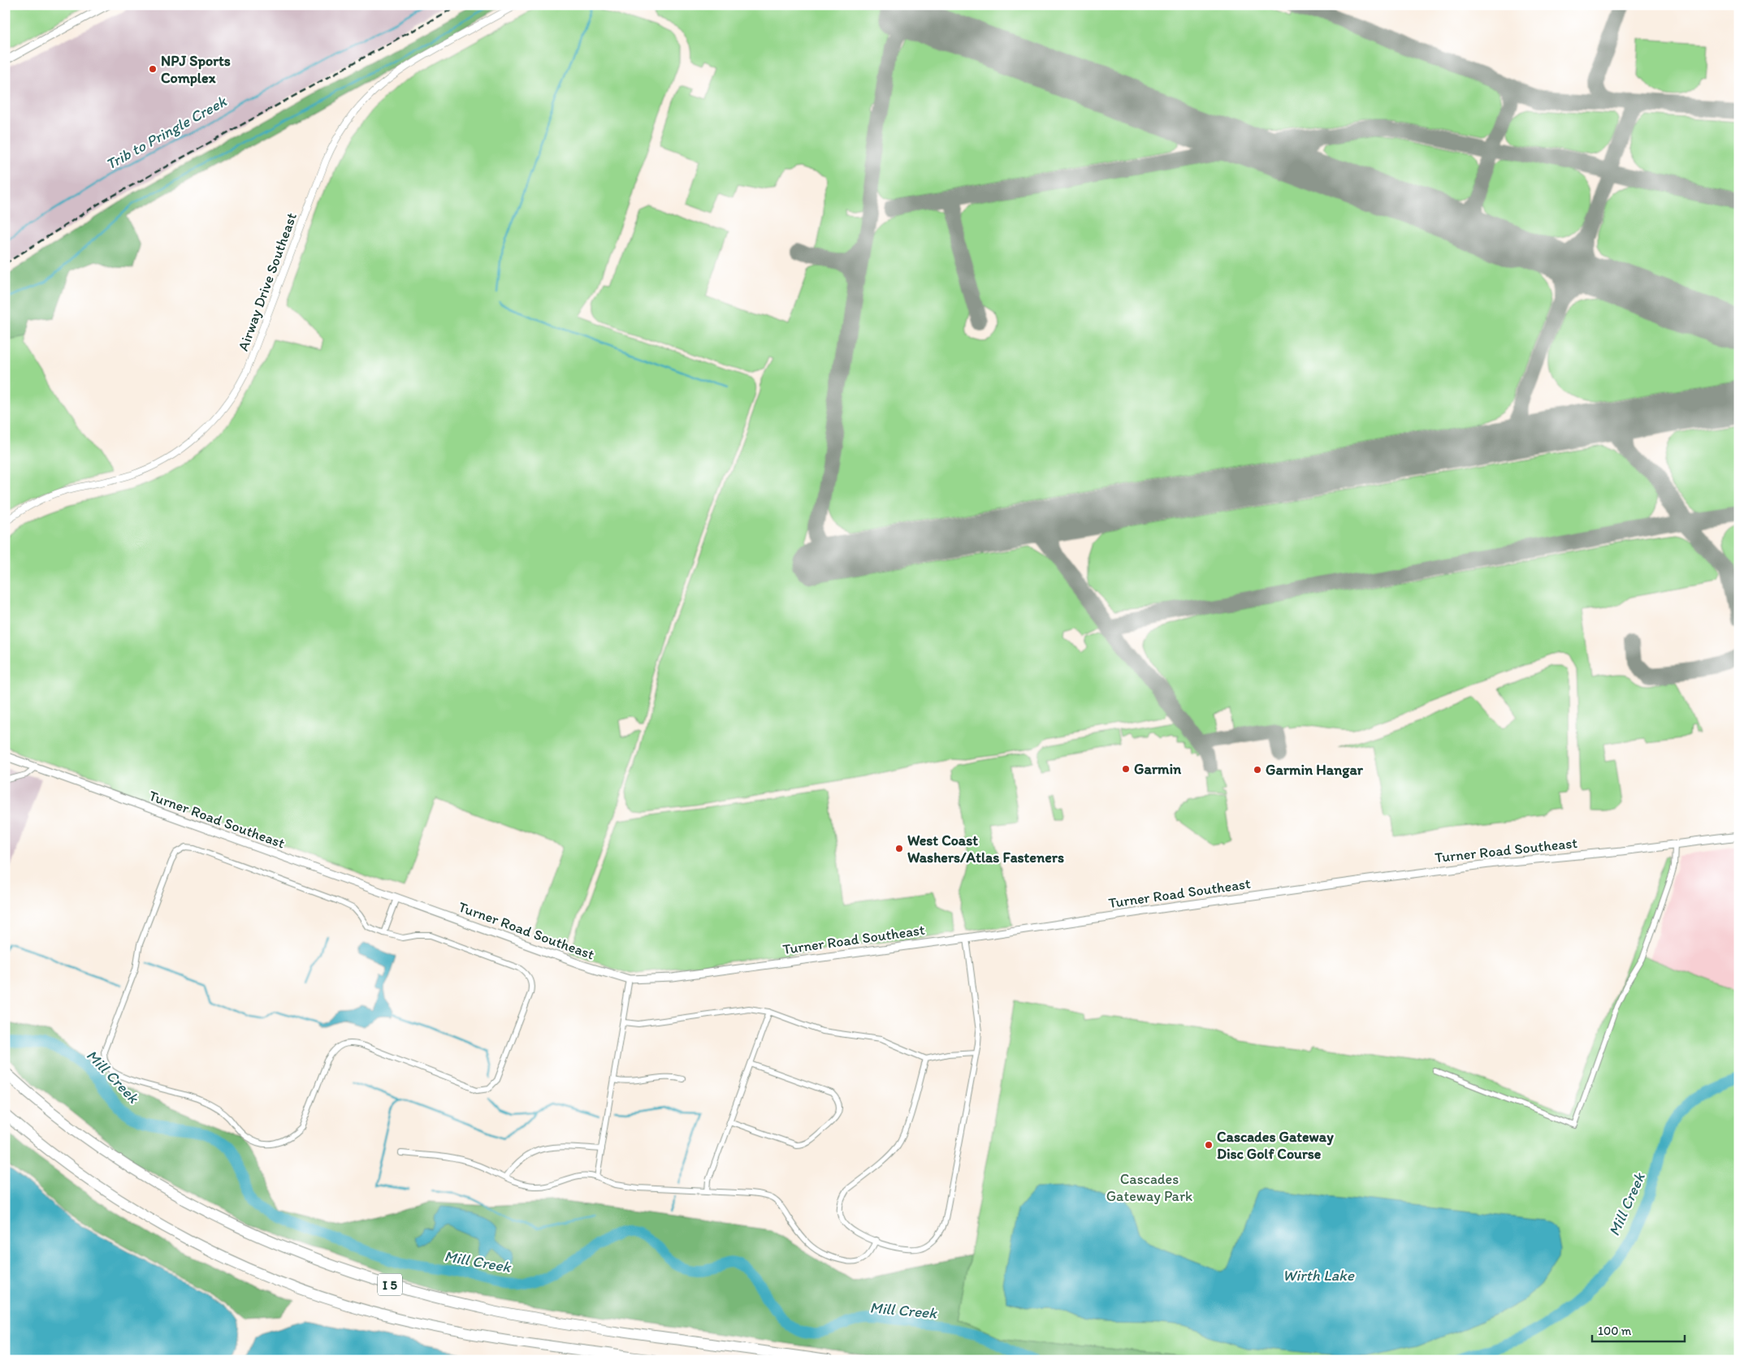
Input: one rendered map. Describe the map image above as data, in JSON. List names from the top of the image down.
{
  "streets": {
    "highway": ["I 5"],
    "main road": ["Turner Road Southeast"],
    "street": ["Airway Drive Southeast"]
  },
  "water": ["Trib to Pringle Creek", "Mill Creek", "Wirth Lake"],
  "parks": ["Cascades Gateway Park"],
  "places": [
    "NPJ Sports Complex",
    "Garmin",
    "Garmin Hangar",
    "West Coast Washers/Atlas Fasteners",
    "Cascades Gateway Disc Golf Course"
  ],
  "scale_bar": "100 m"
}
